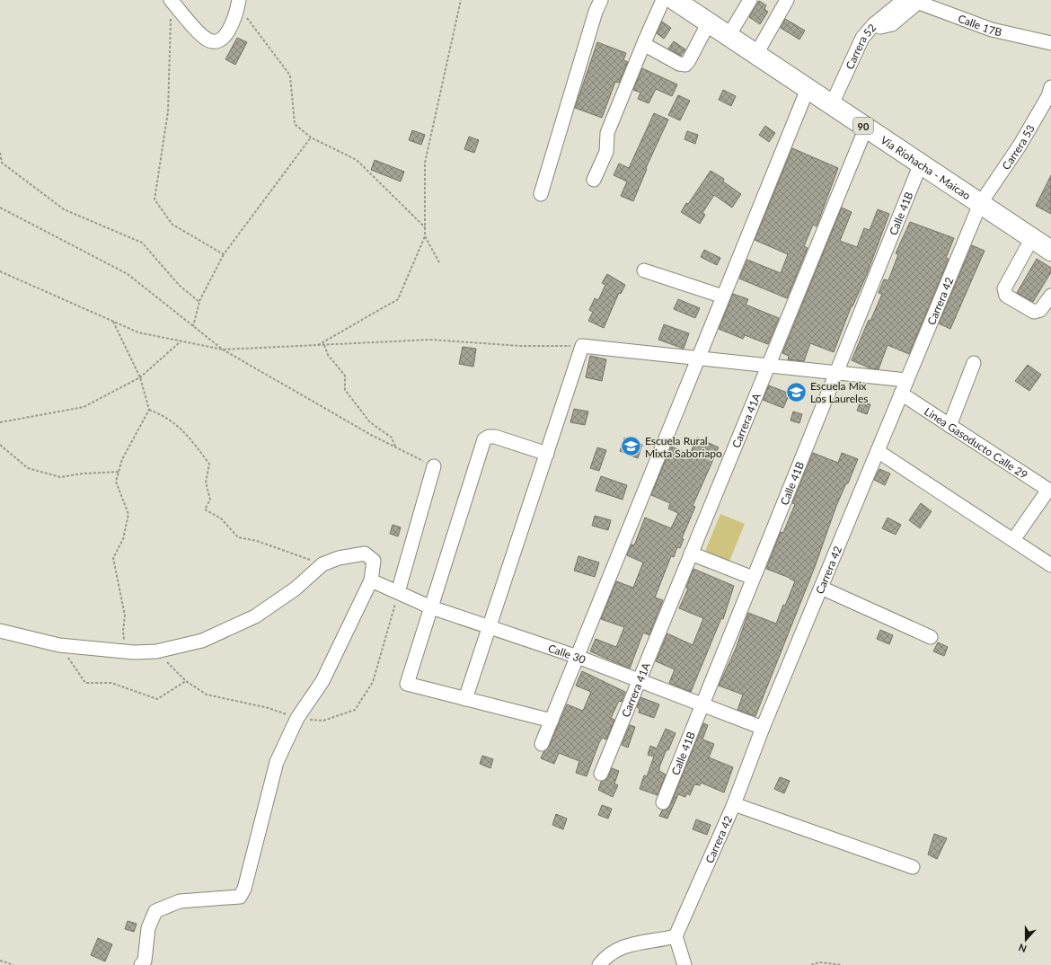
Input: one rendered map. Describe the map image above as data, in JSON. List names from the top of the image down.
{
  "streets": {
    "highway": ["90", "Vía Riohacha - Maicao"],
    "street": [
      "Calle 17B",
      "Carrera 52",
      "Carrera 53",
      "Calle 41B",
      "Carrera 42",
      "Carrera 41A",
      "Linea Gasoducto Calle 29",
      "Calle 30"
    ]
  },
  "crossings": [
    ["Carrera 52", "Vía Riohacha - Maicao"],
    ["Carrera 53", "Vía Riohacha - Maicao"],
    ["Carrera 53", "Carrera 42"],
    ["Vía Riohacha - Maicao", "Calle 41B"],
    ["Vía Riohacha - Maicao", "Carrera 42"],
    ["Vía Riohacha - Maicao", "Carrera 41A"],
    ["Calle 41B", "Calle 30"],
    ["Carrera 42", "Linea Gasoducto Calle 29"],
    ["Carrera 42", "Calle 30"],
    ["Carrera 41A", "Calle 30"]
  ],
  "places": {
    "school or university": ["Escuela Mix Los Laureles", "Escuela Rural Mixta Saboriapo"]
  },
  "north": "bottom"
}
